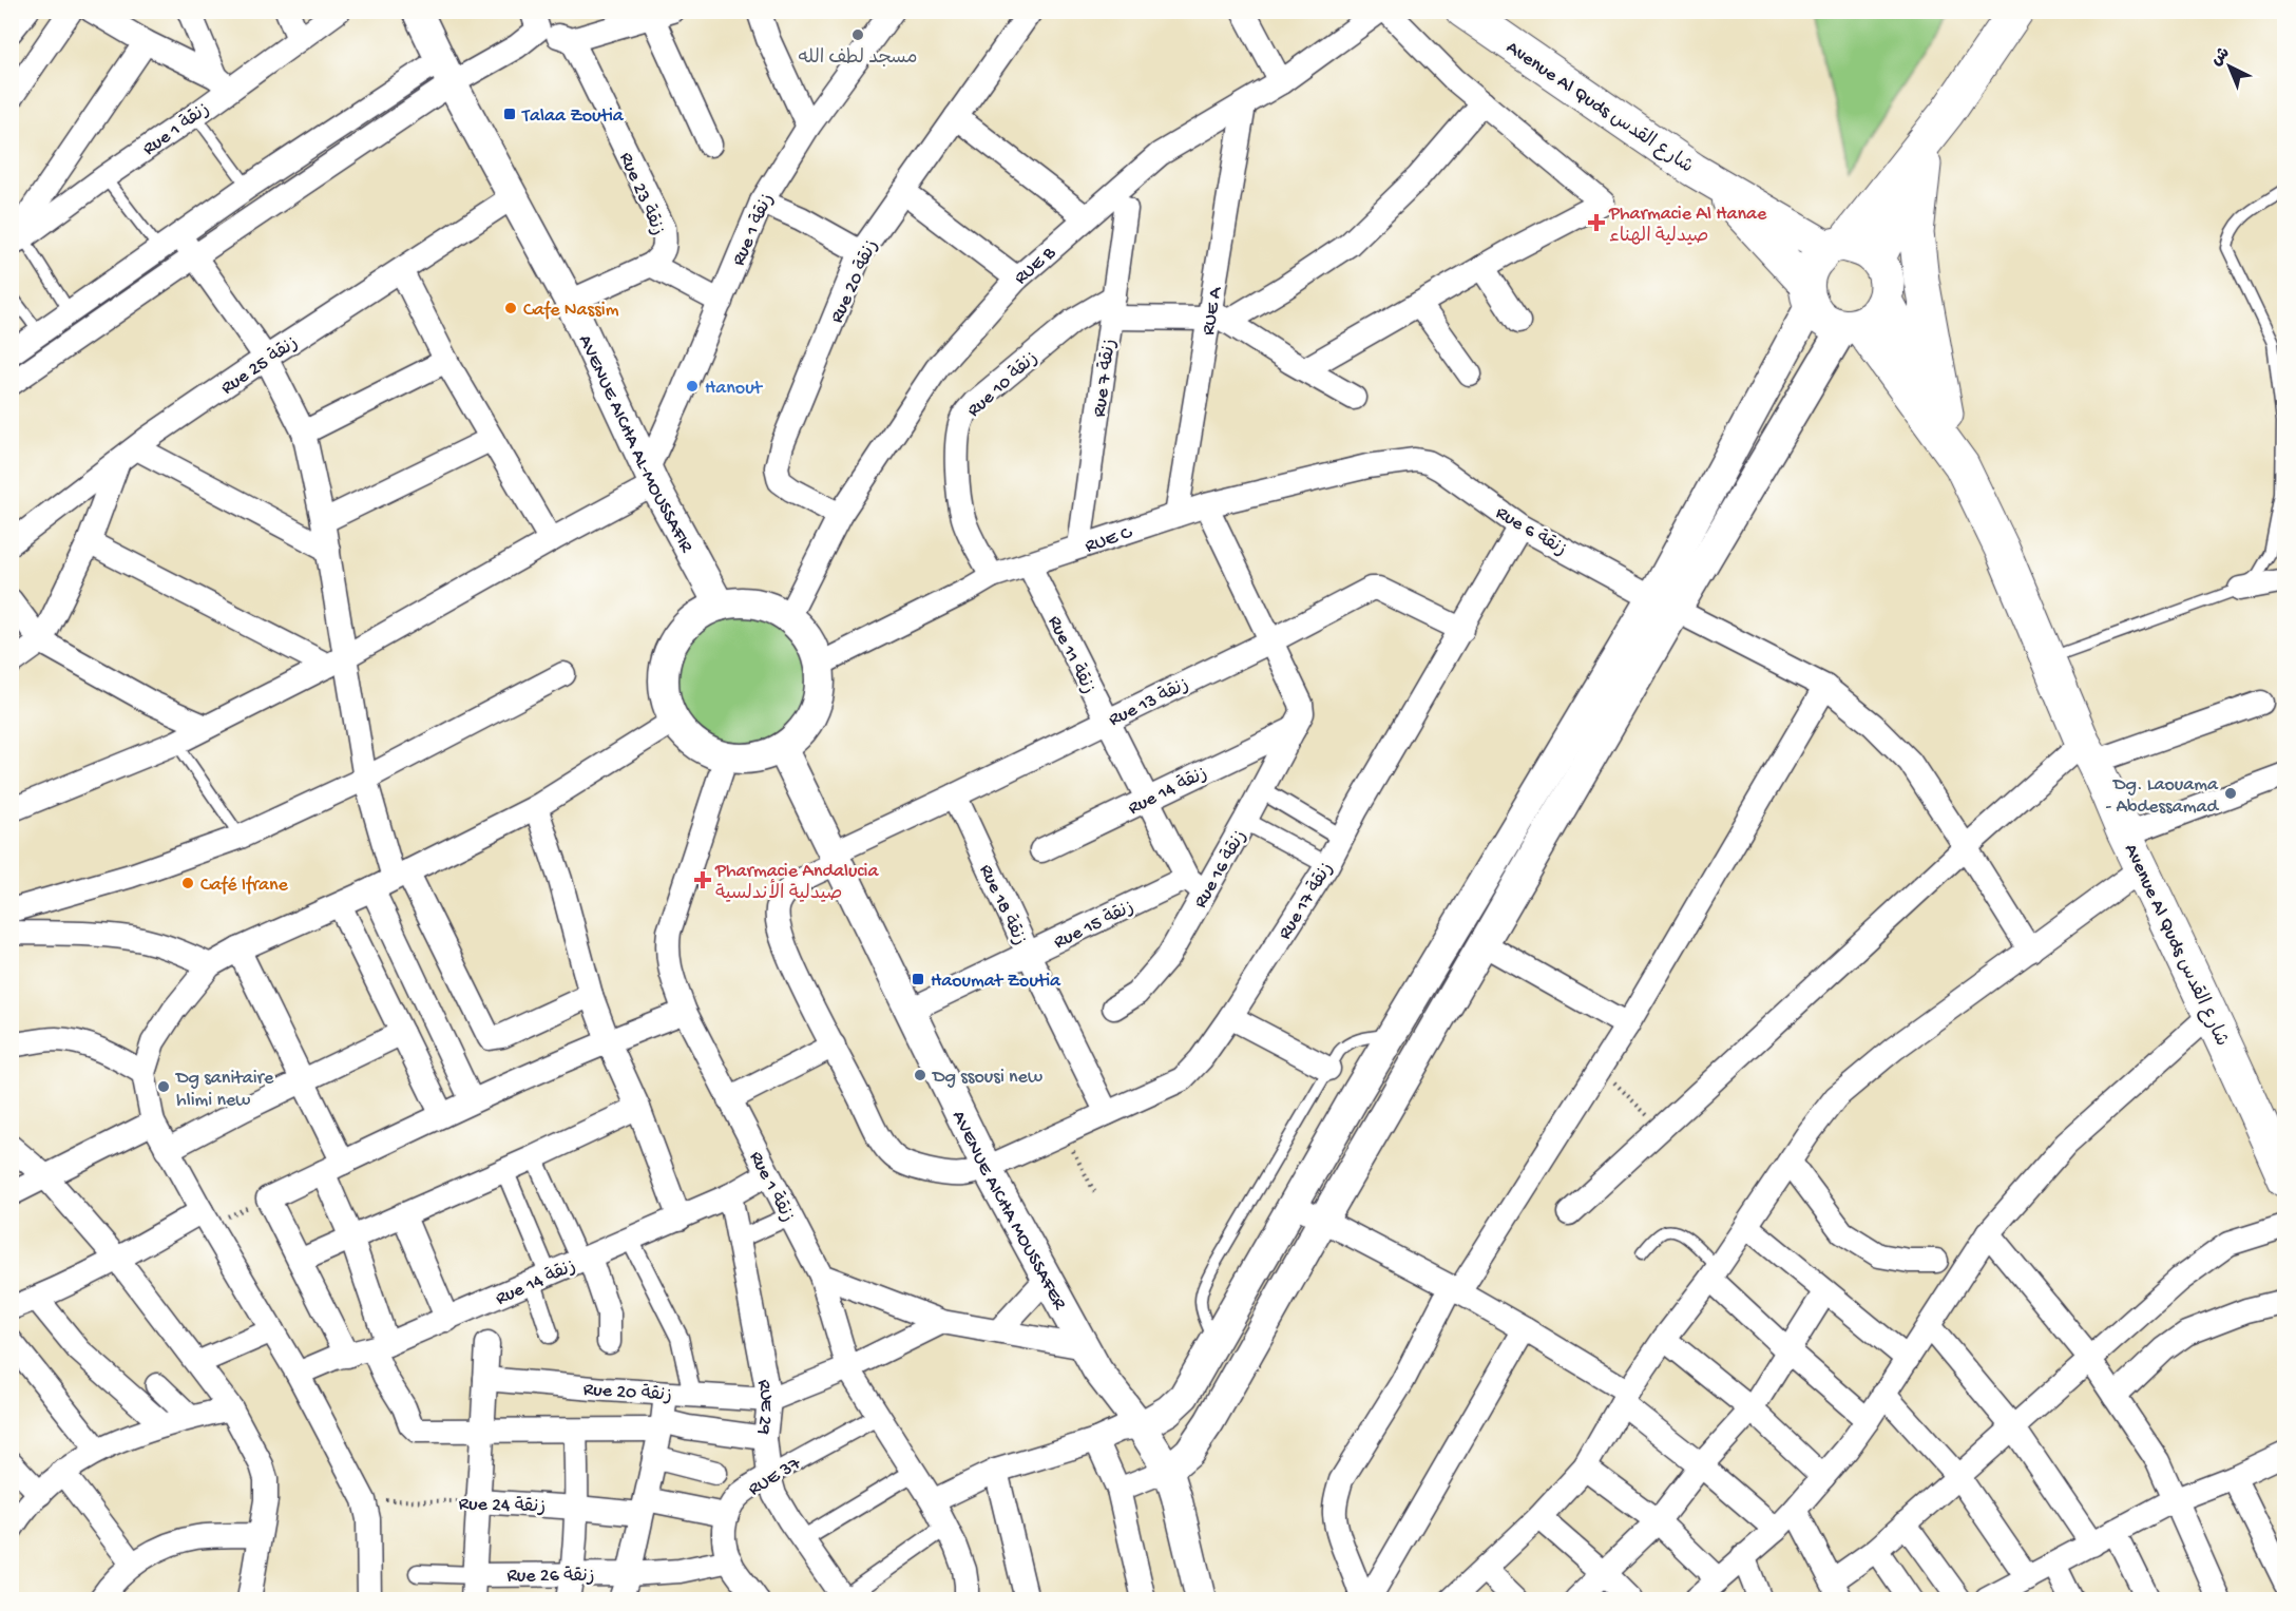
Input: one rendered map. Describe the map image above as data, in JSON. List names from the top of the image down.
{
  "streets": {
    "main road": ["Avenue Al Quds شارع القدس"],
    "street": [
      "Rue 1 زنقة",
      "Rue 23 زنقة",
      "RUE B",
      "Rue 20 زنقة",
      "RUE A",
      "Rue 25 زنقة",
      "Rue 7 زنقة",
      "Rue 10 زنقة",
      "AVENUE AICHA AL-MOUSSAFIR",
      "Rue 6 زنقة",
      "RUE C",
      "Rue 11 زنقة",
      "Rue 13 زنقة",
      "Rue 14 زنقة",
      "Rue 16 زنقة",
      "Rue 17 زنقة",
      "Rue 18 زنقة",
      "Rue 15 زنقة",
      "AVENUE AICHA MOUSSAFER",
      "RUE 29",
      "RUE 37",
      "Rue 24 زنقة",
      "Rue 26 زنقة"
    ]
  },
  "crossings": [
    ["Rue 1 زنقة", "RUE B"],
    ["Rue 1 زنقة", "AVENUE AICHA AL-MOUSSAFIR"],
    ["Rue 1 زنقة", "RUE C"],
    ["Rue 1 زنقة", "Rue 14 زنقة"],
    ["Rue 1 زنقة", "AVENUE AICHA MOUSSAFER"],
    ["Rue 1 زنقة", "RUE 37"],
    ["Rue 23 زنقة", "AVENUE AICHA AL-MOUSSAFIR"],
    ["RUE B", "Rue 20 زنقة"],
    ["RUE B", "RUE A"],
    ["RUE B", "AVENUE AICHA AL-MOUSSAFIR"],
    ["RUE B", "RUE C"],
    ["RUE B", "AVENUE AICHA MOUSSAFER"],
    ["Rue 20 زنقة", "RUE 29"],
    ["RUE A", "RUE C"],
    ["Rue 25 زنقة", "AVENUE AICHA AL-MOUSSAFIR"],
    ["Rue 7 زنقة", "Rue 10 زنقة"],
    ["Rue 7 زنقة", "RUE C"],
    ["Rue 10 زنقة", "RUE C"],
    ["AVENUE AICHA AL-MOUSSAFIR", "RUE C"],
    ["AVENUE AICHA AL-MOUSSAFIR", "AVENUE AICHA MOUSSAFER"],
    ["Rue 6 زنقة", "RUE C"],
    ["Rue 6 زنقة", "Rue 17 زنقة"],
    ["RUE C", "Rue 11 زنقة"],
    ["RUE C", "AVENUE AICHA MOUSSAFER"],
    ["Rue 11 زنقة", "Rue 13 زنقة"],
    ["Rue 11 زنقة", "Rue 14 زنقة"],
    ["Rue 11 زنقة", "Rue 16 زنقة"],
    ["Rue 11 زنقة", "Rue 15 زنقة"],
    ["Rue 13 زنقة", "Rue 17 زنقة"],
    ["Rue 13 زنقة", "Rue 18 زنقة"],
    ["Rue 13 زنقة", "AVENUE AICHA MOUSSAFER"],
    ["Rue 14 زنقة", "Rue 16 زنقة"],
    ["Rue 14 زنقة", "RUE 29"],
    ["Rue 16 زنقة", "Rue 15 زنقة"],
    ["Rue 17 زنقة", "Rue 18 زنقة"],
    ["Rue 17 زنقة", "AVENUE AICHA MOUSSAFER"],
    ["Rue 18 زنقة", "Rue 15 زنقة"],
    ["Rue 15 زنقة", "AVENUE AICHA MOUSSAFER"],
    ["RUE 29", "RUE 37"],
    ["RUE 37", "Rue 24 زنقة"]
  ],
  "places": {
    "other": [
      "مسجد لطف الله",
      "Cafe Nassim",
      "Hanout",
      "Dg. Laouama - Abdessamad",
      "Café Ifrane",
      "Dg ssousi new",
      "Dg sanitaire hlimi new"
    ],
    "transit": ["Talaa Zoutia", "Haoumat Zoutia"],
    "health": ["Pharmacie Al Hanae صيدلية الهناء", "Pharmacie Andalucia صيدلية الأندلسية"]
  },
  "north": "top left"
}
